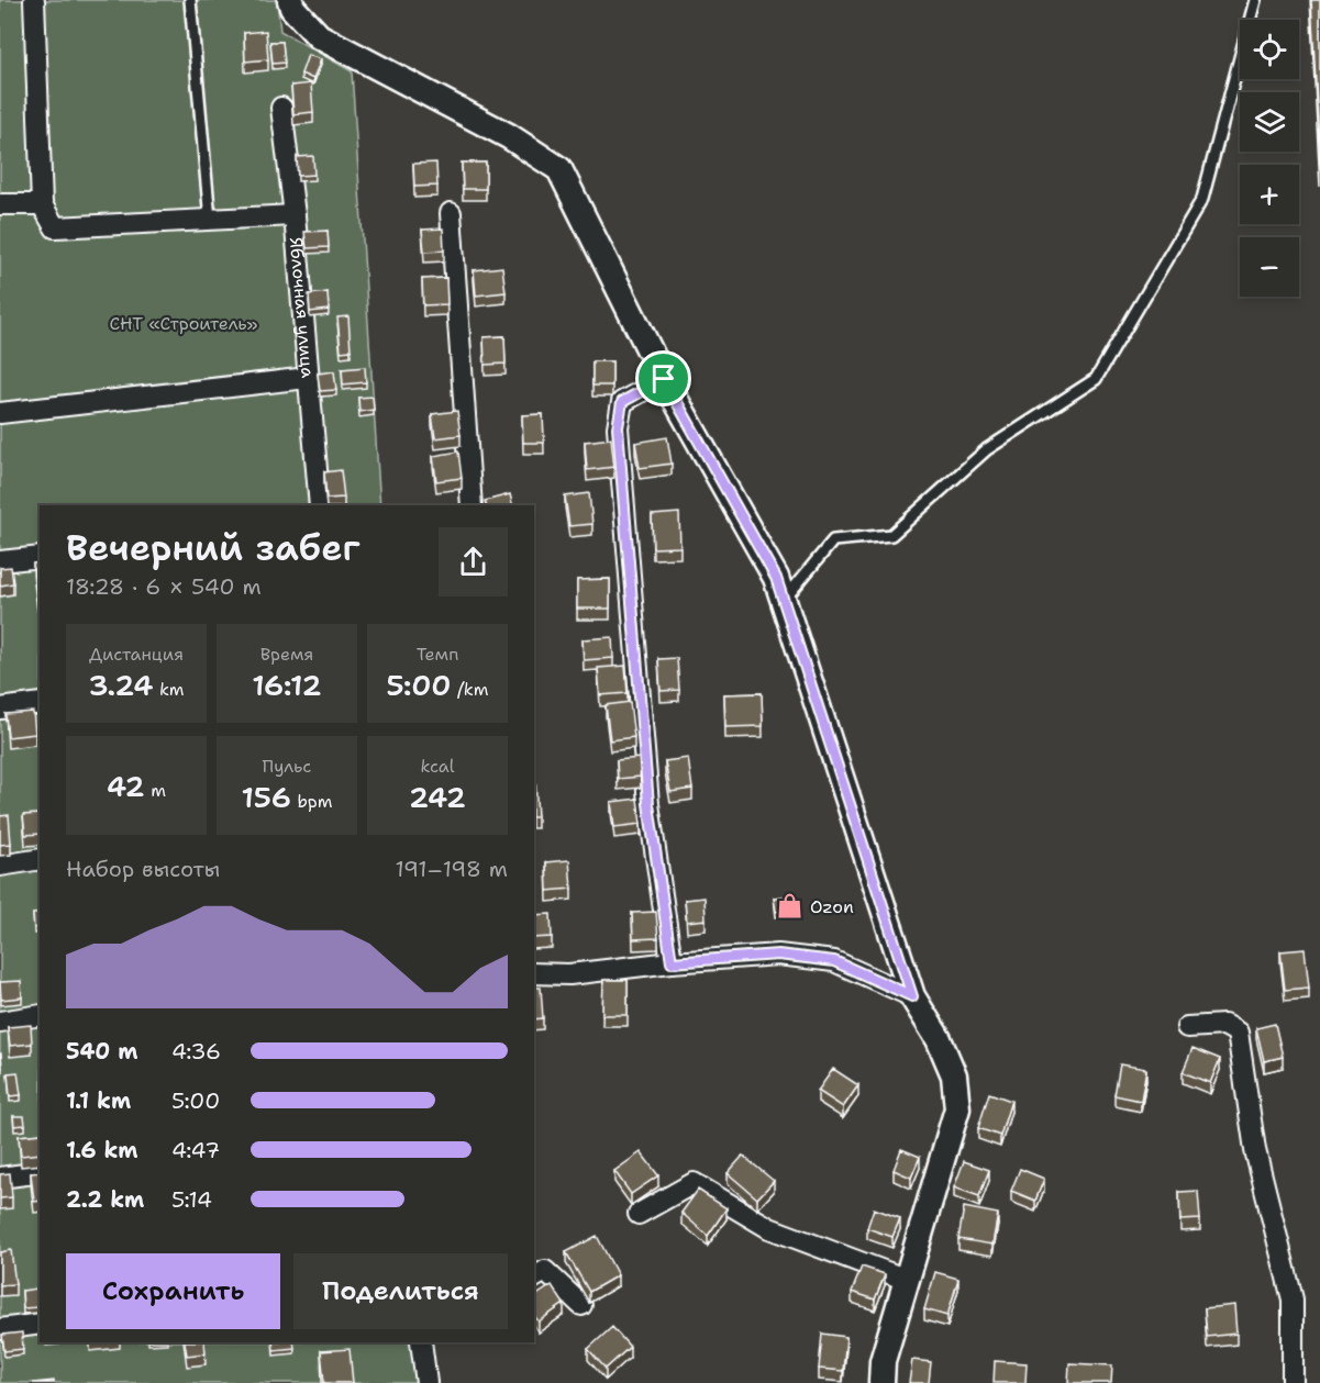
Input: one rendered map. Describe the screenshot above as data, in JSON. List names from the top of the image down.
{
  "streets": {
    "street": ["Яблочная улица"]
  },
  "parks": ["СНТ «Строитель»"],
  "places": {
    "shop": ["Ozon"]
  },
  "page": {
    "map_buttons": ["+", "−"],
    "heading": ["Вечерний забег", "18:28 · 6 × 540 m"],
    "stats": [
      ["Дистанция", "3.24 km"],
      ["Время", "16:12"],
      ["Темп", "5:00 /km"],
      ["42 m"],
      ["Пульс", "156 bpm"],
      ["kcal", "242"]
    ],
    "chart": ["Набор высоты", "191–198 m"],
    "list": [
      {
        "name": "540 m",
        "note": "4:36"
      },
      {
        "name": "1.1 km",
        "note": "5:00"
      },
      {
        "name": "1.6 km",
        "note": "4:47"
      },
      {
        "name": "2.2 km",
        "note": "5:14"
      }
    ],
    "buttons": ["Сохранить", "Поделиться"]
  }
}
